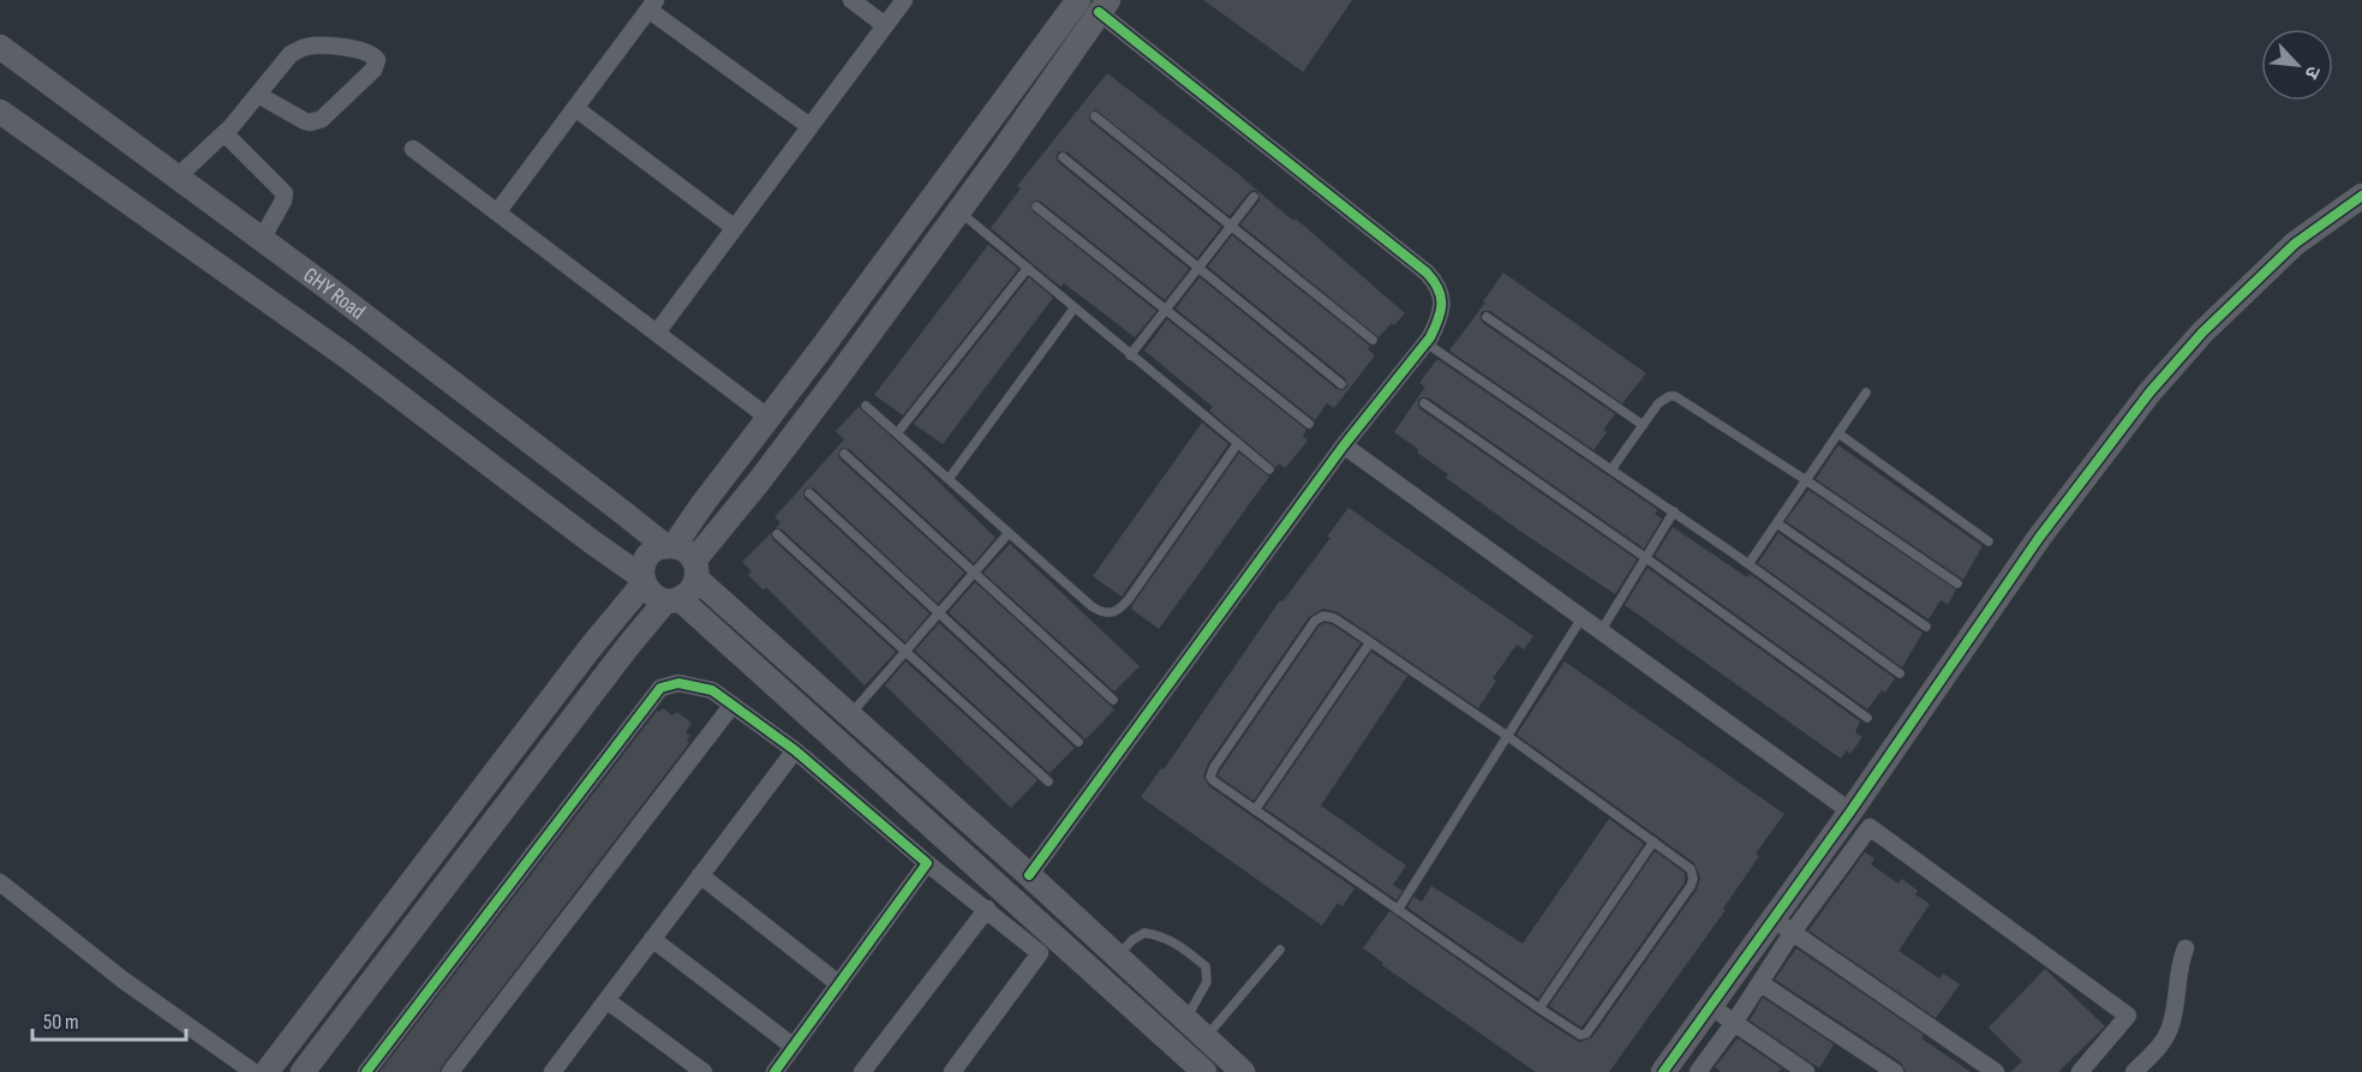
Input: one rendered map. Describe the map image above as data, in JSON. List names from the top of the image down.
{
  "streets": {
    "street": ["GHY Road"]
  },
  "scale_bar": "50 m",
  "north": "bottom right"
}
